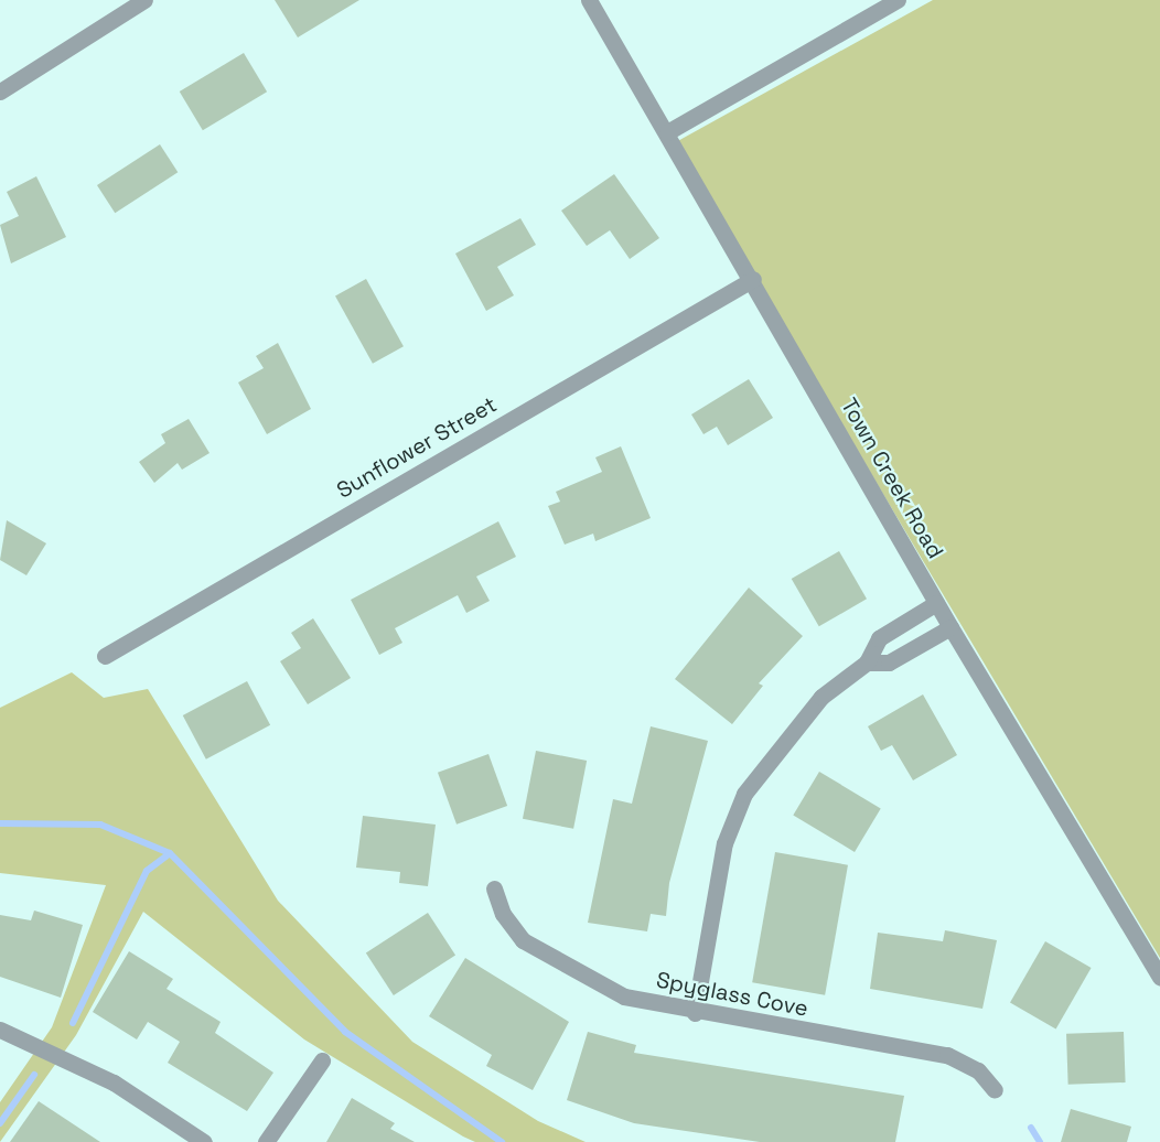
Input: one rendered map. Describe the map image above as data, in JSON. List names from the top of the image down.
{
  "streets": {
    "street": ["Sunflower Street", "Town Creek Road", "Spyglass Cove"]
  },
  "crossings": [
    ["Sunflower Street", "Town Creek Road"]
  ]
}
